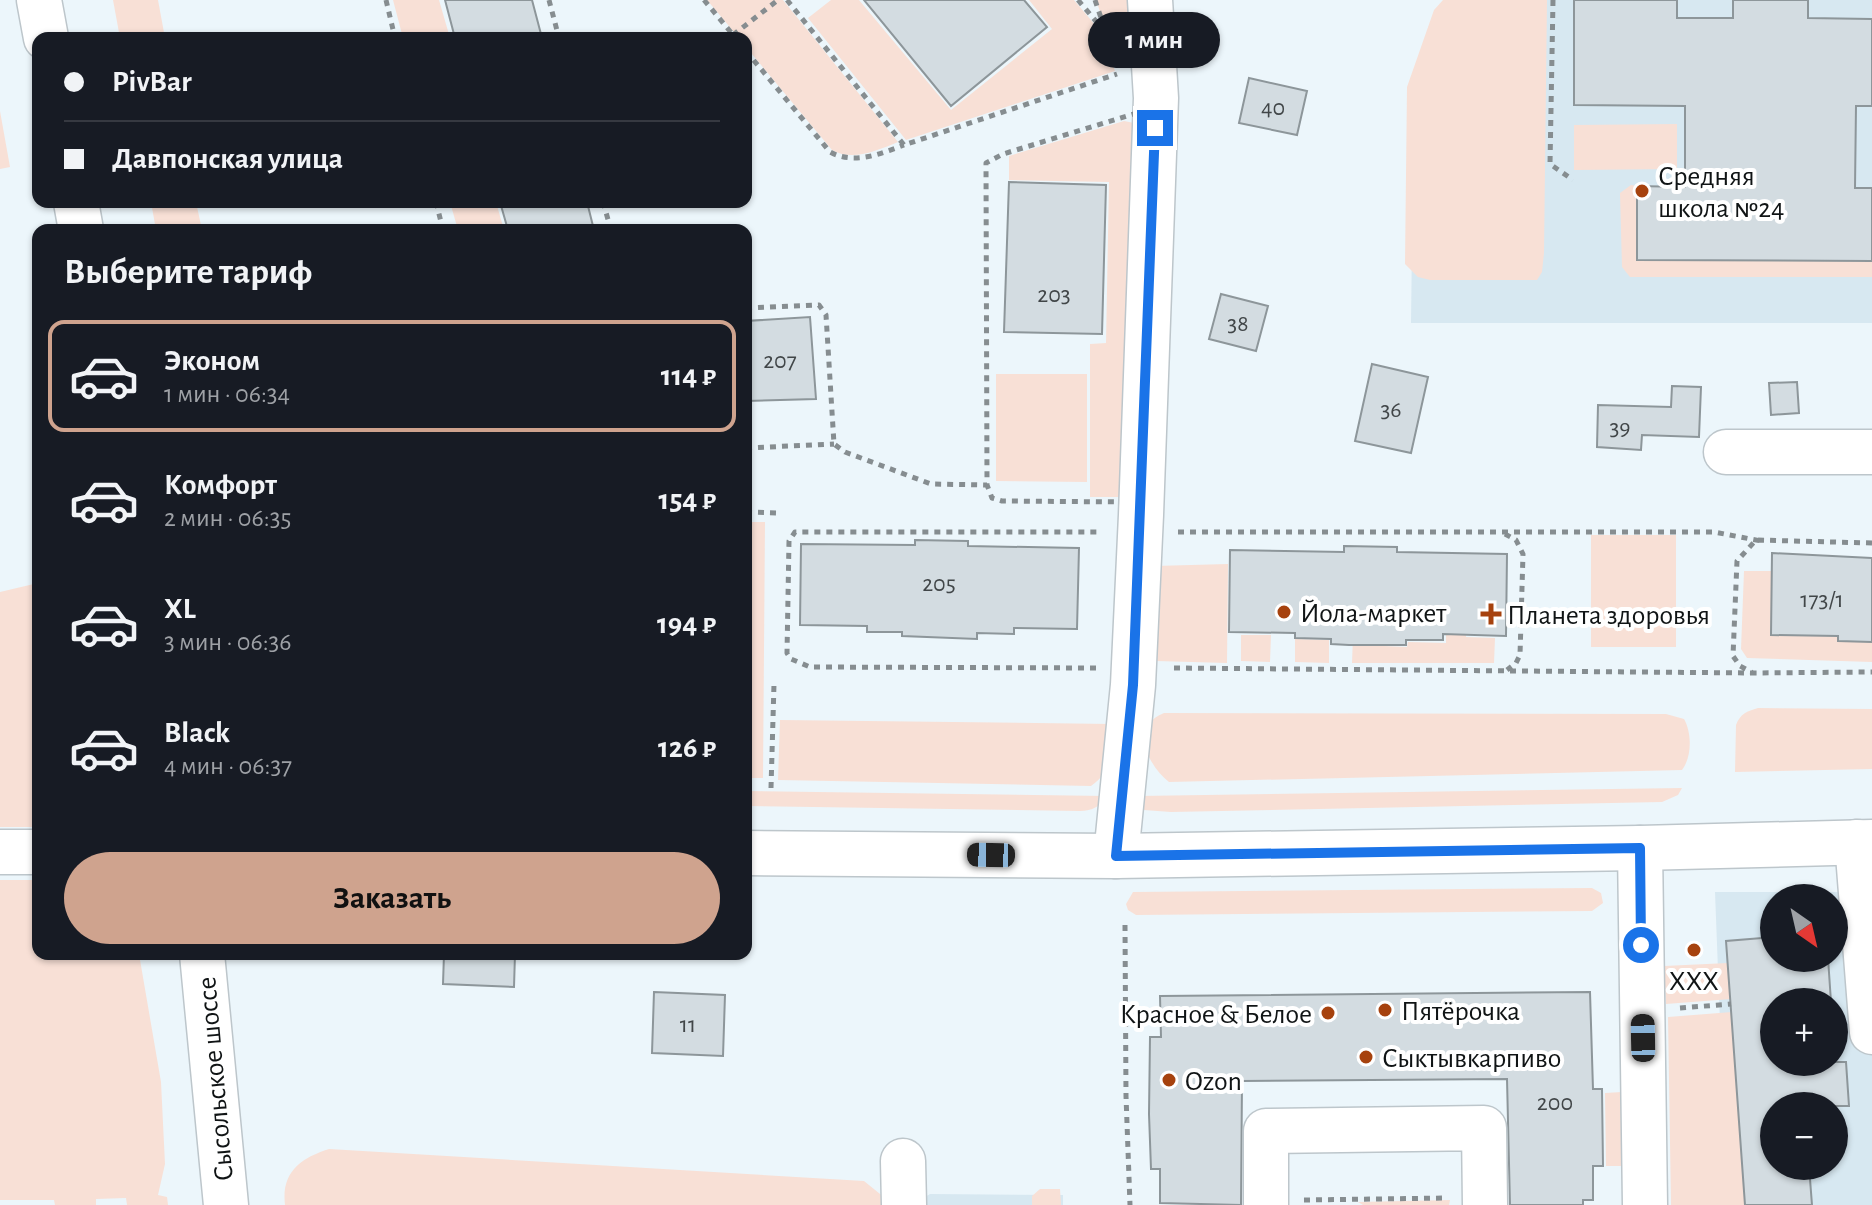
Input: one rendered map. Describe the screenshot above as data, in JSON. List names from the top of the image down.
{
  "streets": {
    "main road": ["Сысольское шоссе"]
  },
  "places": {
    "other": [
      "Средняя школа №24",
      "Йола-маркет",
      "XXX",
      "Пятёрочка",
      "Красное & Белое",
      "Сыктывкарпиво",
      "Ozon"
    ],
    "health": ["Планета здоровья"]
  },
  "house_numbers": [
    "40",
    "203",
    "38",
    "207",
    "36",
    "39",
    "205",
    "173/1",
    "11",
    "200"
  ],
  "north": "bottom right",
  "page": {
    "bubble": "1 мин",
    "banner": ["PivBar", "Давпонская улица"],
    "heading": "Выберите тариф",
    "list": [
      {
        "name": "Эконом",
        "note": "1 мин · 06:34",
        "value": "114 ₽"
      },
      {
        "name": "Комфорт",
        "note": "2 мин · 06:35",
        "value": "154 ₽"
      },
      {
        "name": "XL",
        "note": "3 мин · 06:36",
        "value": "194 ₽"
      },
      {
        "name": "Black",
        "note": "4 мин · 06:37",
        "value": "126 ₽"
      }
    ],
    "buttons": "Заказать",
    "map_buttons": ["+", "−"]
  }
}
